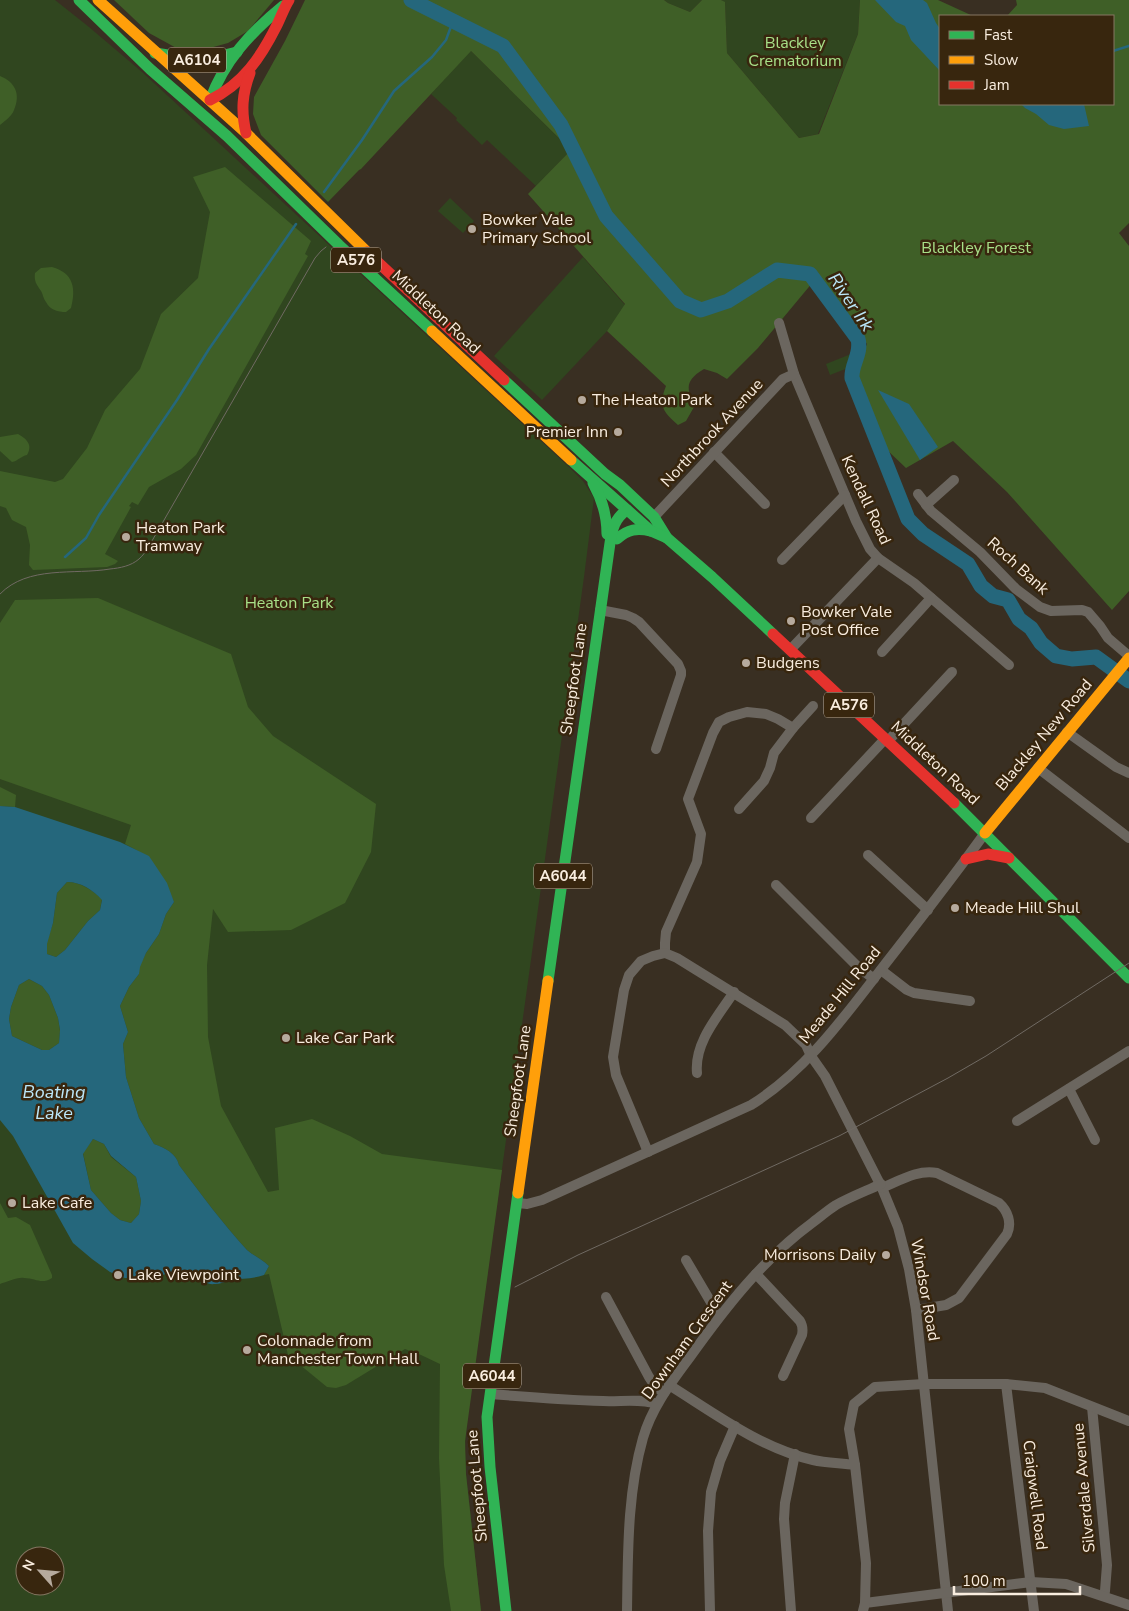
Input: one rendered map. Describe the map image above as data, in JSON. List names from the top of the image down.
{
  "streets": {
    "main road": [
      "A6104",
      "A576",
      "Middleton Road",
      "Sheepfoot Lane",
      "Blackley New Road",
      "A6044"
    ],
    "street": [
      "Northbrook Avenue",
      "Kendall Road",
      "Roch Bank",
      "Meade Hill Road",
      "Windsor Road",
      "Downham Crescent",
      "Silverdale Avenue",
      "Craigwell Road"
    ]
  },
  "crossings": [
    ["A6104", "Middleton Road"],
    ["A576", "Middleton Road"],
    ["A576", "Sheepfoot Lane"],
    ["Middleton Road", "Northbrook Avenue"],
    ["Middleton Road", "Sheepfoot Lane"],
    ["Middleton Road", "Blackley New Road"],
    ["Middleton Road", "Meade Hill Road"],
    ["Northbrook Avenue", "Kendall Road"],
    ["Roch Bank", "Blackley New Road"],
    ["Sheepfoot Lane", "Meade Hill Road"],
    ["Blackley New Road", "Meade Hill Road"],
    ["Meade Hill Road", "Windsor Road"],
    ["Windsor Road", "Downham Crescent"]
  ],
  "water": ["River Irk", "Boating Lake"],
  "parks": ["Blackley Crematorium", "Blackley Forest", "Heaton Park"],
  "places": [
    "Bowker Vale Primary School",
    "The Heaton Park",
    "Premier Inn",
    "Heaton Park Tramway",
    "Bowker Vale Post Office",
    "Budgens",
    "Meade Hill Shul",
    "Lake Car Park",
    "Lake Cafe",
    "Morrisons Daily",
    "Lake Viewpoint",
    "Colonnade from Manchester Town Hall"
  ],
  "legend": ["Fast", "Slow", "Jam"],
  "scale_bar": "100 m",
  "north": "top left"
}
